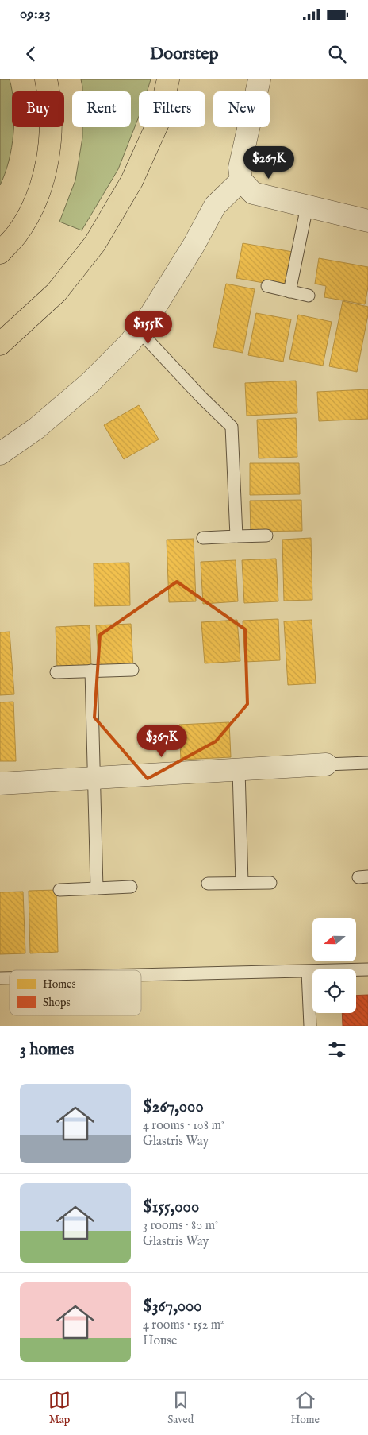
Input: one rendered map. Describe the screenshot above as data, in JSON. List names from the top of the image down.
{
  "legend": ["Homes", "Shops"],
  "north": "left",
  "page": {
    "status": "09:23",
    "header": "Doorstep",
    "chip": [
      "Buy",
      "Rent",
      "Filters",
      "New"
    ],
    "price": ["$267K", "$155K", "$367K"],
    "heading": "3 homes",
    "list": [
      {
        "name": "$267,000",
        "note": "4 rooms · 108 m² · Glastris Way"
      },
      {
        "name": "$155,000",
        "note": "3 rooms · 80 m² · Glastris Way"
      },
      {
        "name": "$367,000",
        "note": "4 rooms · 152 m² · House"
      }
    ],
    "tabs": ["Map", "Saved", "Home"]
  }
}
